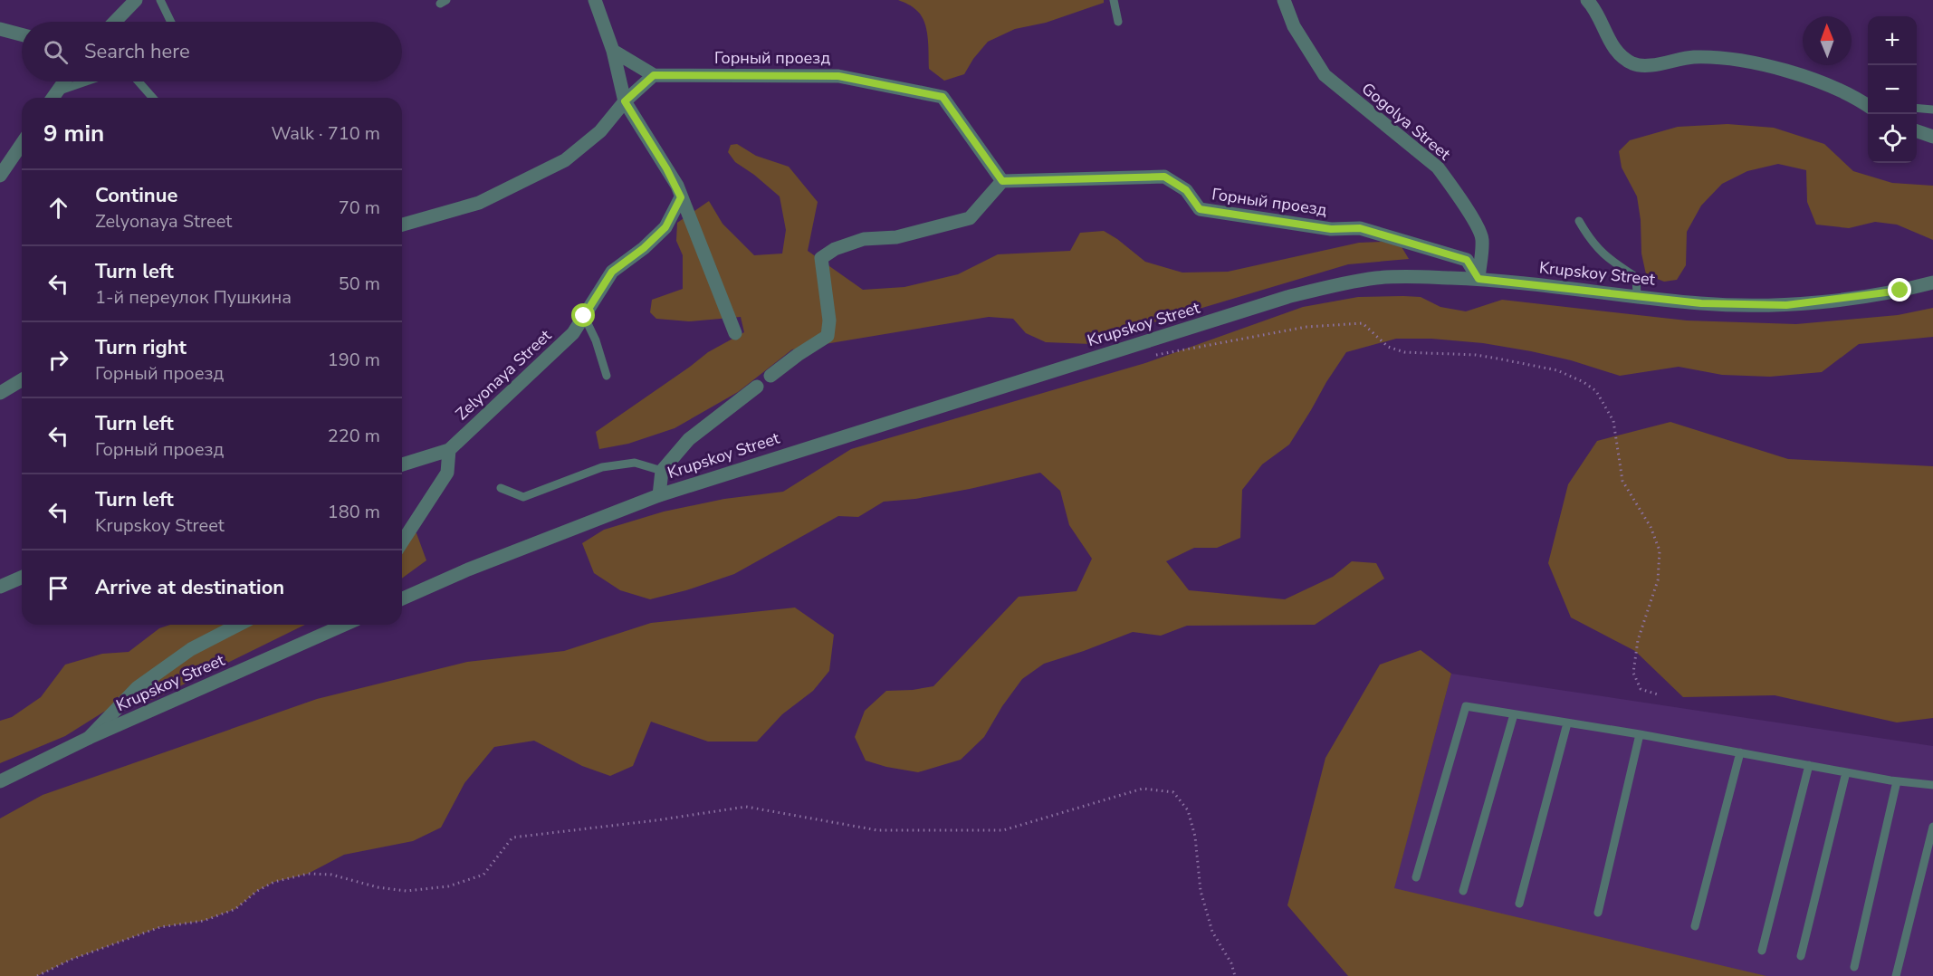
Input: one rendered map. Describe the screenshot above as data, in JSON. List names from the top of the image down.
{
  "streets": {
    "street": [
      "Горный проезд",
      "Gogolya Street",
      "Krupskoy Street",
      "Zelyonaya Street"
    ]
  },
  "crossings": [
    ["Горный проезд", "Gogolya Street"],
    ["Горный проезд", "Krupskoy Street"],
    ["Gogolya Street", "Krupskoy Street"]
  ],
  "north": "top",
  "page": {
    "map_buttons": ["+", "−"],
    "search": "Search here",
    "heading": ["9 min", "Walk · 710 m"],
    "list": [
      ["Continue", "Zelyonaya Street", "70 m"],
      ["Turn left", "1-й переулок Пушкина", "50 m"],
      ["Turn right", "Горный проезд", "190 m"],
      ["Turn left", "Горный проезд", "220 m"],
      ["Turn left", "Krupskoy Street", "180 m"],
      "Arrive at destination"
    ]
  }
}
